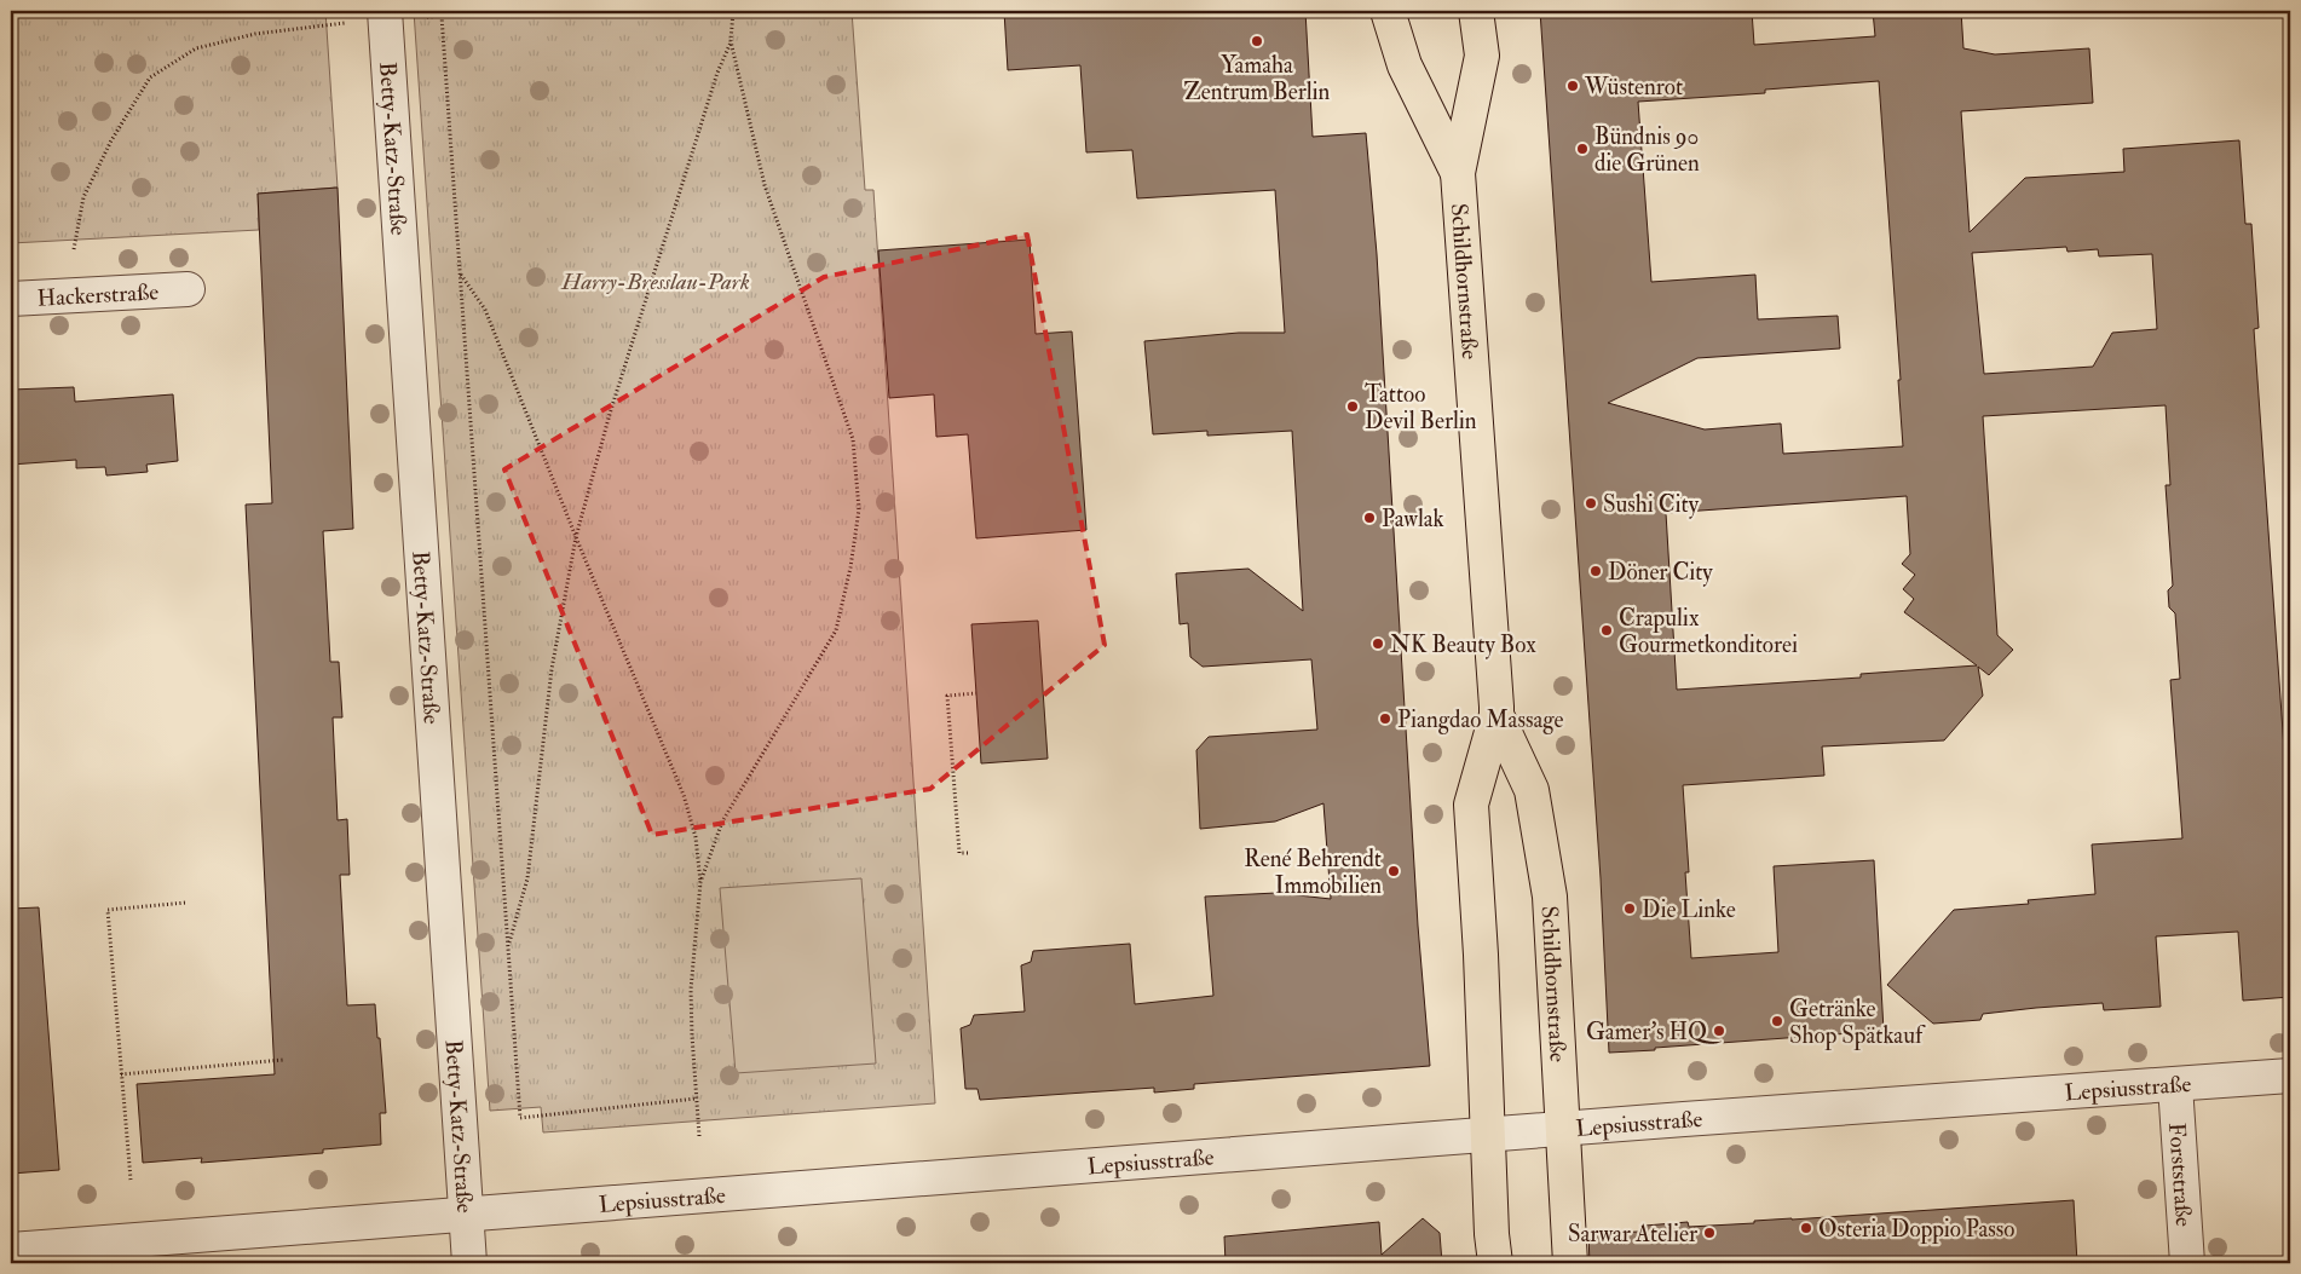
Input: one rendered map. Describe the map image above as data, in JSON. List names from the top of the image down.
{
  "streets": {
    "main road": ["Schildhornstraße"],
    "street": [
      "Betty-Katz-Straße",
      "Hackerstraße",
      "Lepsiusstraße",
      "Forststraße"
    ]
  },
  "crossings": [
    ["Betty-Katz-Straße", "Lepsiusstraße"],
    ["Schildhornstraße", "Lepsiusstraße"],
    ["Lepsiusstraße", "Forststraße"]
  ],
  "parks": ["Harry-Bresslau-Park"],
  "places": [
    "Yamaha Zentrum Berlin",
    "Wüstenrot",
    "Bündnis 90 die Grünen",
    "Tattoo Devil Berlin",
    "Sushi City",
    "Pawlak",
    "Döner City",
    "Crapulix Gourmetkonditorei",
    "NK Beauty Box",
    "Piangdao Massage",
    "René Behrendt Immobilien",
    "Die Linke",
    "Getränke Shop Spätkauf",
    "Gamer's HQ",
    "Osteria Doppio Passo",
    "Sarwar Atelier"
  ]
}
